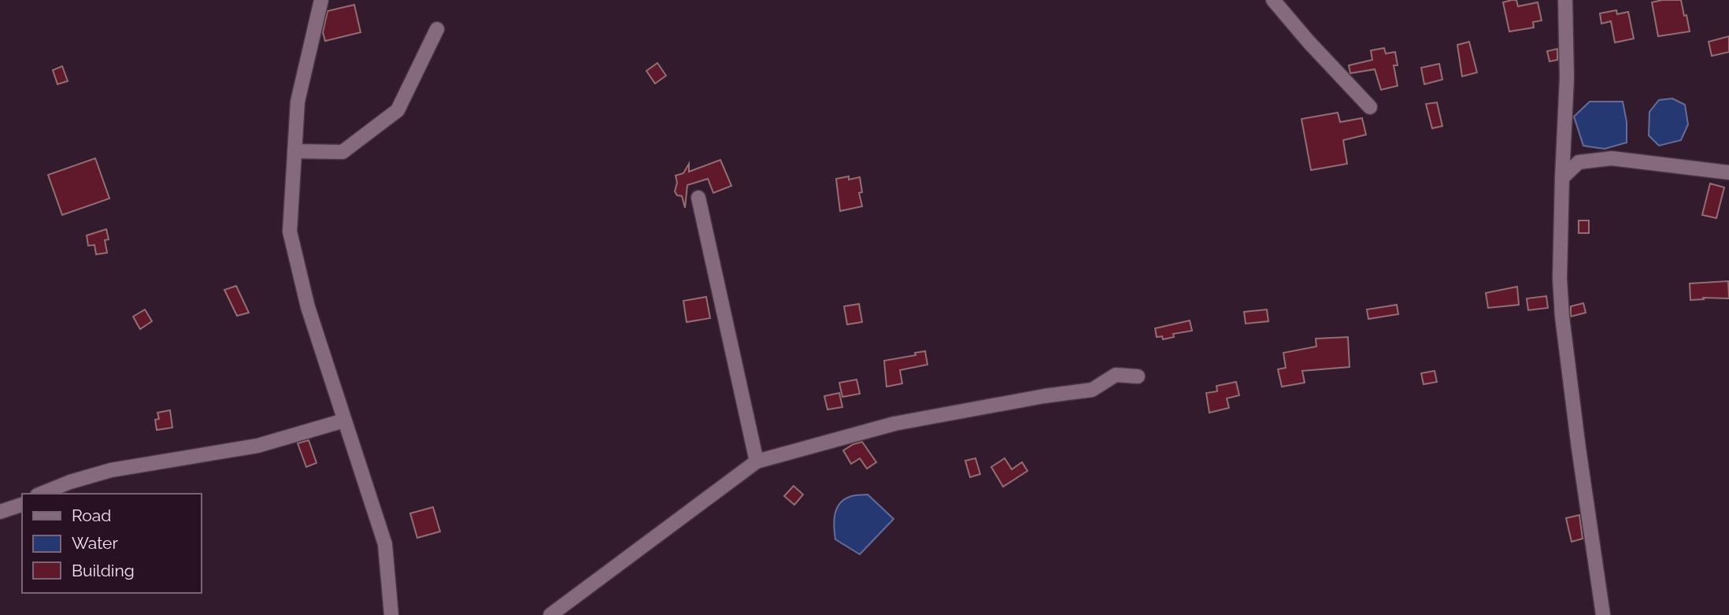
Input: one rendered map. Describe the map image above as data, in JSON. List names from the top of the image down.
{
  "legend": ["Road", "Water", "Building"]
}
